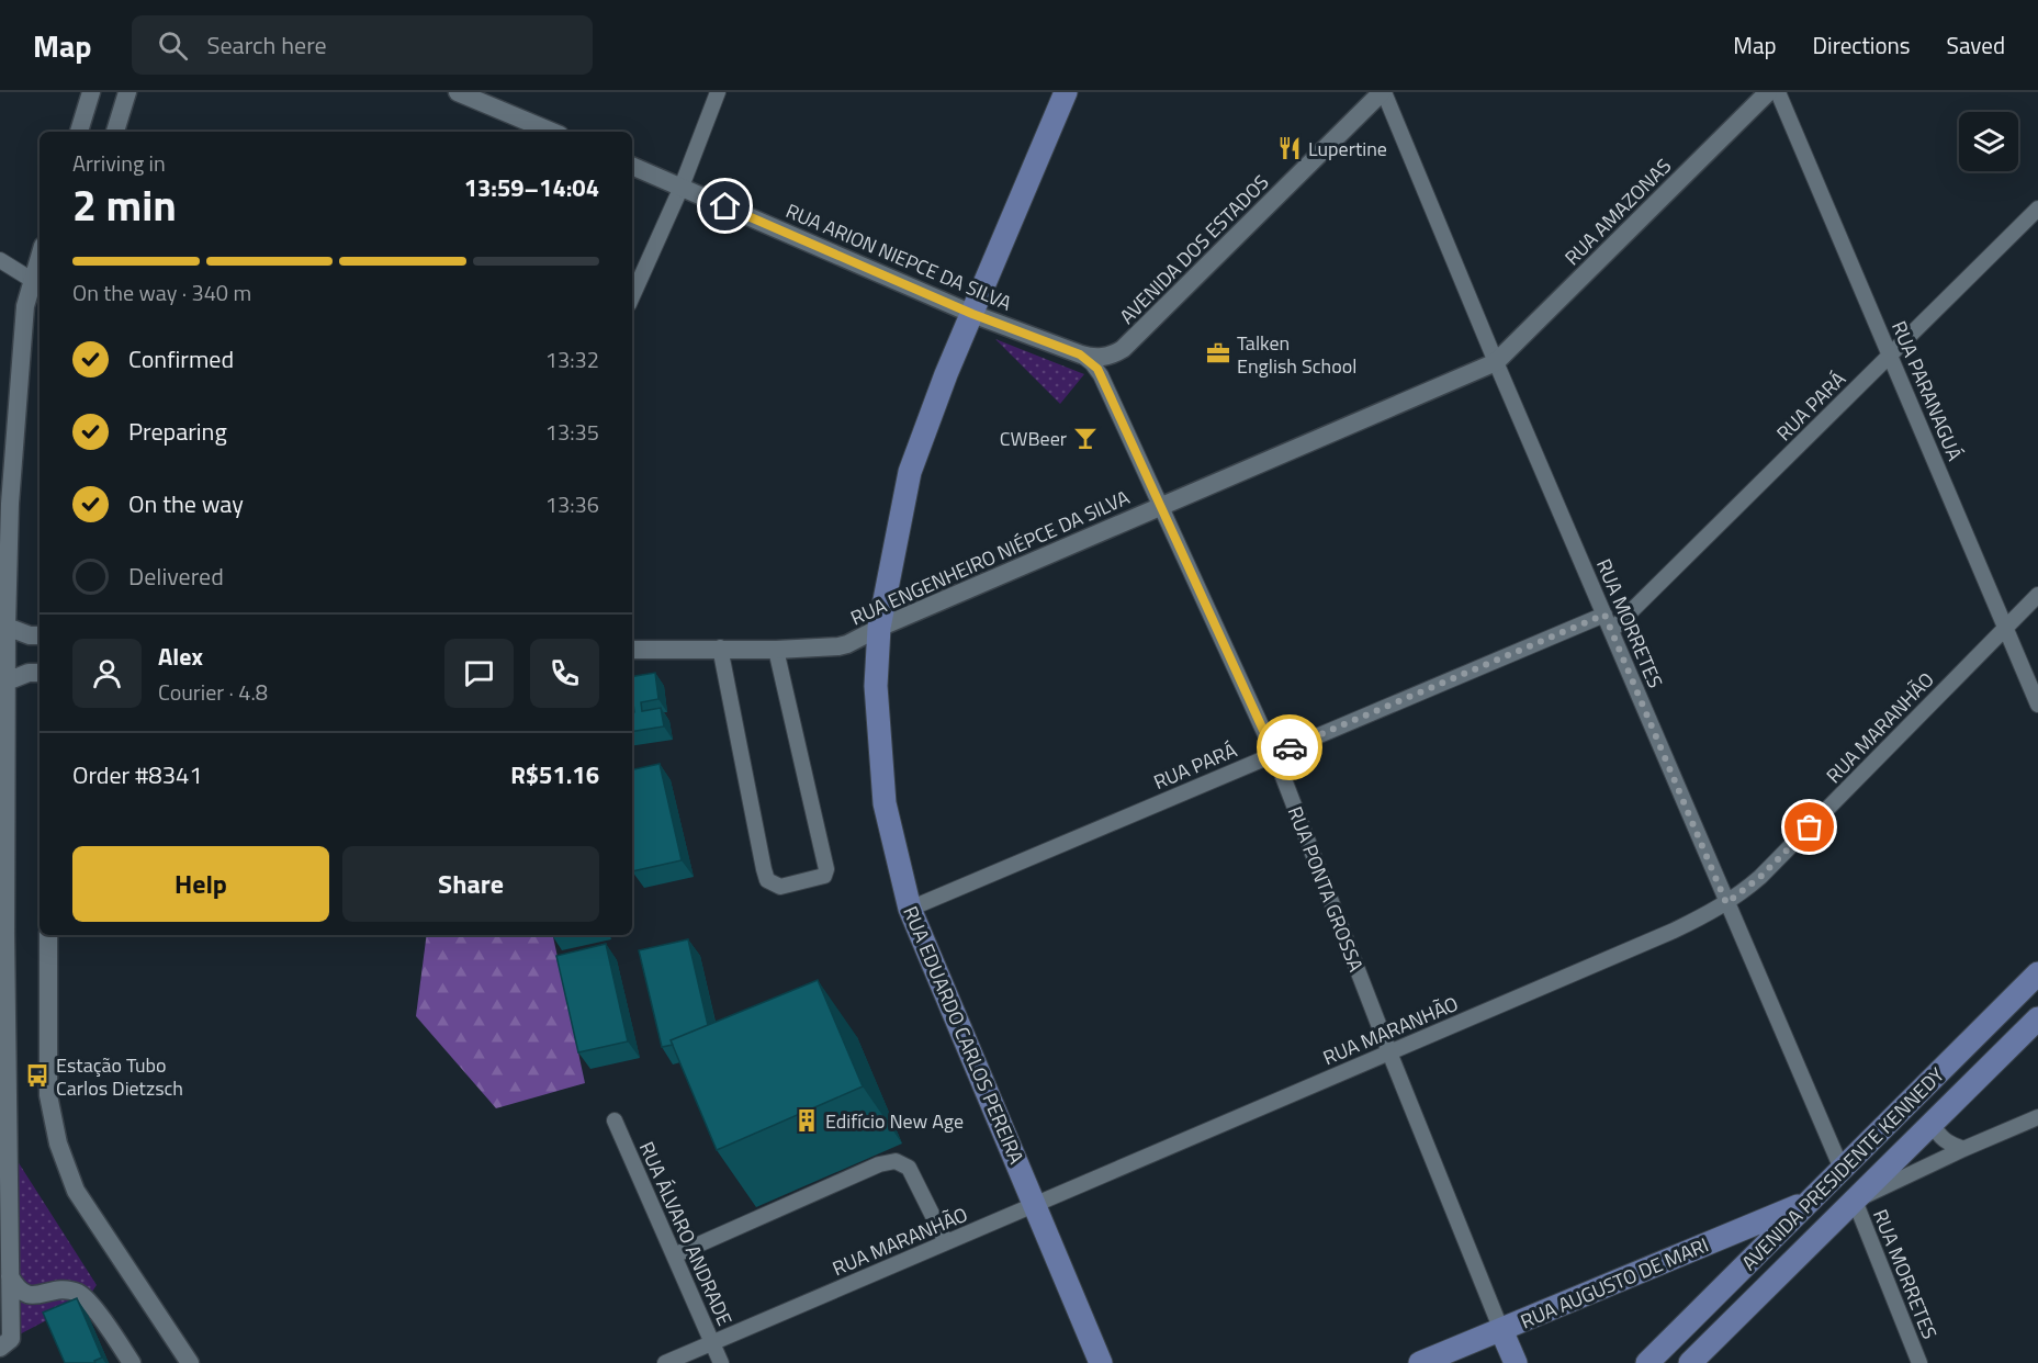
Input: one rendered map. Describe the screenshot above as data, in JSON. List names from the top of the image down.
{
  "streets": {
    "main road": [
      "RUA PONTA GROSSA",
      "RUA EDUARDO CARLOS PEREIRA",
      "AVENIDA PRESIDENTE KENNEDY",
      "RUA AUGUSTO DE MARI"
    ],
    "street": [
      "RUA AMAZONAS",
      "AVENIDA DOS ESTADOS",
      "RUA ARION NIEPCE DA SILVA",
      "RUA PARANAGUÁ",
      "RUA PARÁ",
      "RUA ENGENHEIRO NIÉPCE DA SILVA",
      "RUA MORRETES",
      "RUA MARANHÃO",
      "RUA ÁLVARO ANDRADE"
    ]
  },
  "crossings": [
    ["RUA AMAZONAS", "RUA ENGENHEIRO NIÉPCE DA SILVA"],
    ["RUA AMAZONAS", "RUA MORRETES"],
    ["AVENIDA DOS ESTADOS", "RUA ARION NIEPCE DA SILVA"],
    ["AVENIDA DOS ESTADOS", "RUA MORRETES"],
    ["AVENIDA DOS ESTADOS", "RUA PONTA GROSSA"],
    ["RUA ARION NIEPCE DA SILVA", "RUA PONTA GROSSA"],
    ["RUA ARION NIEPCE DA SILVA", "RUA EDUARDO CARLOS PEREIRA"],
    ["RUA PARANAGUÁ", "RUA PARÁ"],
    ["RUA PARANAGUÁ", "RUA MARANHÃO"],
    ["RUA PARÁ", "RUA MORRETES"],
    ["RUA PARÁ", "RUA PONTA GROSSA"],
    ["RUA PARÁ", "RUA EDUARDO CARLOS PEREIRA"],
    ["RUA ENGENHEIRO NIÉPCE DA SILVA", "RUA MORRETES"],
    ["RUA ENGENHEIRO NIÉPCE DA SILVA", "RUA PONTA GROSSA"],
    ["RUA ENGENHEIRO NIÉPCE DA SILVA", "RUA EDUARDO CARLOS PEREIRA"],
    ["RUA MORRETES", "RUA MARANHÃO"],
    ["RUA MORRETES", "AVENIDA PRESIDENTE KENNEDY"],
    ["RUA MARANHÃO", "RUA PONTA GROSSA"],
    ["RUA MARANHÃO", "RUA EDUARDO CARLOS PEREIRA"],
    ["RUA MARANHÃO", "RUA ÁLVARO ANDRADE"],
    ["RUA PONTA GROSSA", "RUA AUGUSTO DE MARI"],
    ["AVENIDA PRESIDENTE KENNEDY", "RUA AUGUSTO DE MARI"]
  ],
  "places": {
    "restaurant": ["Lupertine"],
    "office": ["Talken English School"],
    "bar": ["CWBeer"],
    "bus stop": ["Estação Tubo Carlos Dietzsch"],
    "building": ["Edifício New Age"]
  },
  "page": {
    "header": "Map",
    "search": "Search here",
    "nav": ["Map", "Directions", "Saved"],
    "heading": ["2 min", "Arriving in", "13:59–14:04"],
    "panel": [
      "Alex",
      "Courier · 4.8",
      "Order #8341",
      "R$51.16"
    ],
    "bar": "On the way · 340 m",
    "list": [
      ["Confirmed", "13:32"],
      ["Preparing", "13:35"],
      ["On the way", "13:36"],
      "Delivered"
    ],
    "buttons": ["Help", "Share"]
  }
}
